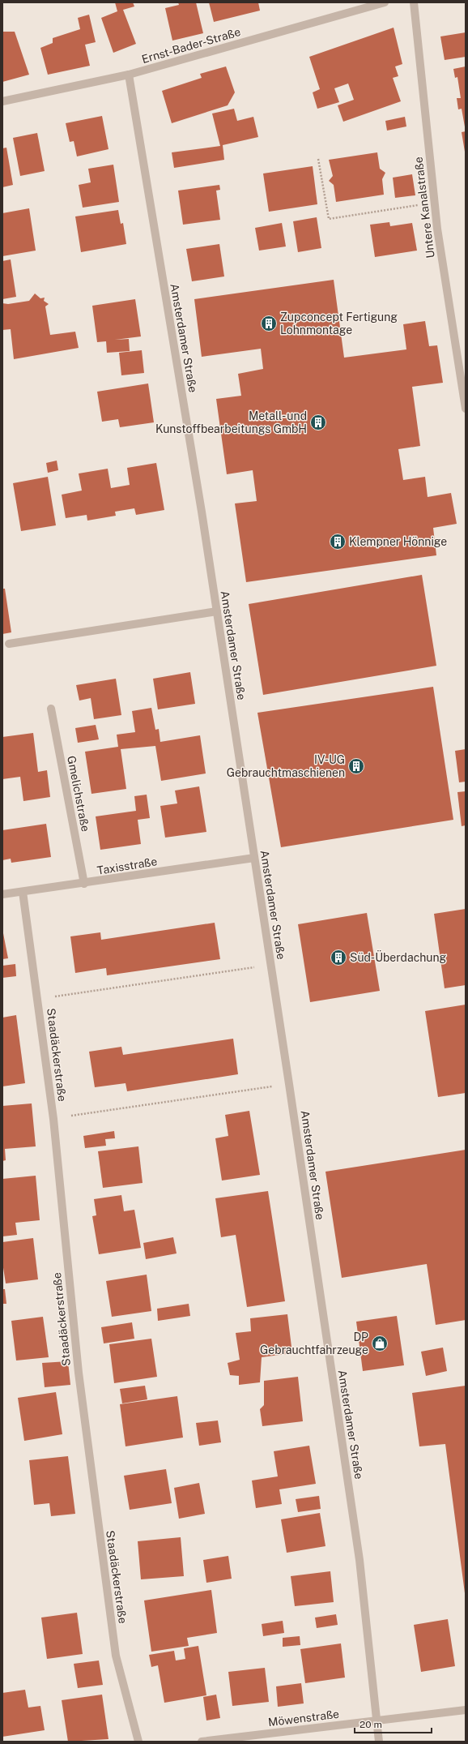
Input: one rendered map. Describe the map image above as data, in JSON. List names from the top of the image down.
{
  "streets": {
    "street": [
      "Ernst-Bader-Straße",
      "Untere Kanalstraße",
      "Amsterdamer Straße",
      "Gmelichstraße",
      "Taxisstraße",
      "Staadäckerstraße",
      "Möwenstraße"
    ]
  },
  "crossings": [
    ["Ernst-Bader-Straße", "Amsterdamer Straße"],
    ["Amsterdamer Straße", "Taxisstraße"],
    ["Amsterdamer Straße", "Möwenstraße"],
    ["Gmelichstraße", "Taxisstraße"],
    ["Taxisstraße", "Staadäckerstraße"]
  ],
  "places": {
    "building": [
      "Zupconcept Fertigung Lohnmontage",
      "Metall- und Kunstoffbearbeitungs GmbH",
      "Klempner Hönnige",
      "IV-UG Gebrauchtmaschienen",
      "Süd-Überdachung"
    ],
    "shop": ["DP Gebrauchtfahrzeuge"]
  },
  "scale_bar": "20 m"
}
